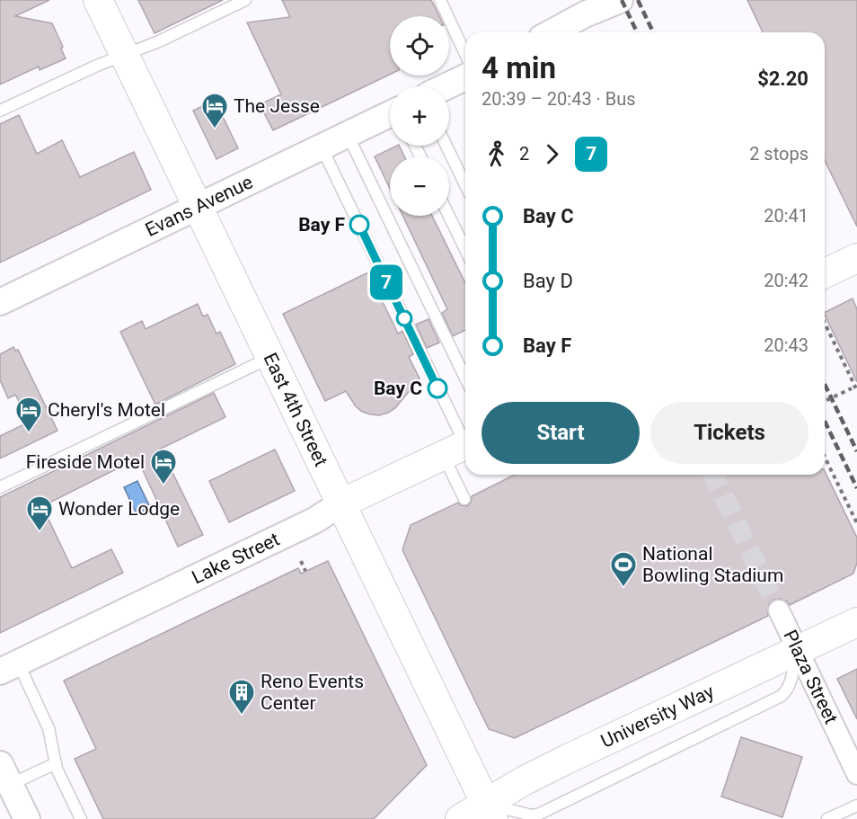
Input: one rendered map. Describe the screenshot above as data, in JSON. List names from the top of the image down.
{
  "streets": {
    "main road": ["East 4th Street", "Lake Street", "University Way"],
    "street": ["Evans Avenue", "Plaza Street"]
  },
  "crossings": [
    ["Evans Avenue", "East 4th Street"],
    ["East 4th Street", "Lake Street"],
    ["East 4th Street", "University Way"],
    ["Plaza Street", "University Way"]
  ],
  "places": {
    "hotel": [
      "The Jesse",
      "Cheryl's Motel",
      "Fireside Motel",
      "Wonder Lodge"
    ],
    "other": ["Bay F", "Bay C"],
    "sports": ["National Bowling Stadium"],
    "building": ["Reno Events Center"]
  },
  "lines": ["bus line 7"],
  "page": {
    "on_map": "7",
    "map_buttons": ["+", "−"],
    "heading": ["4 min", "20:39 – 20:43 · Bus", "$2.20"],
    "legs": ["2", "7", "2 stops"],
    "list": [
      {
        "name": "Bay C",
        "value": "20:41"
      },
      {
        "name": "Bay D",
        "value": "20:42"
      },
      {
        "name": "Bay F",
        "value": "20:43"
      }
    ],
    "buttons": ["Start", "Tickets"]
  }
}
